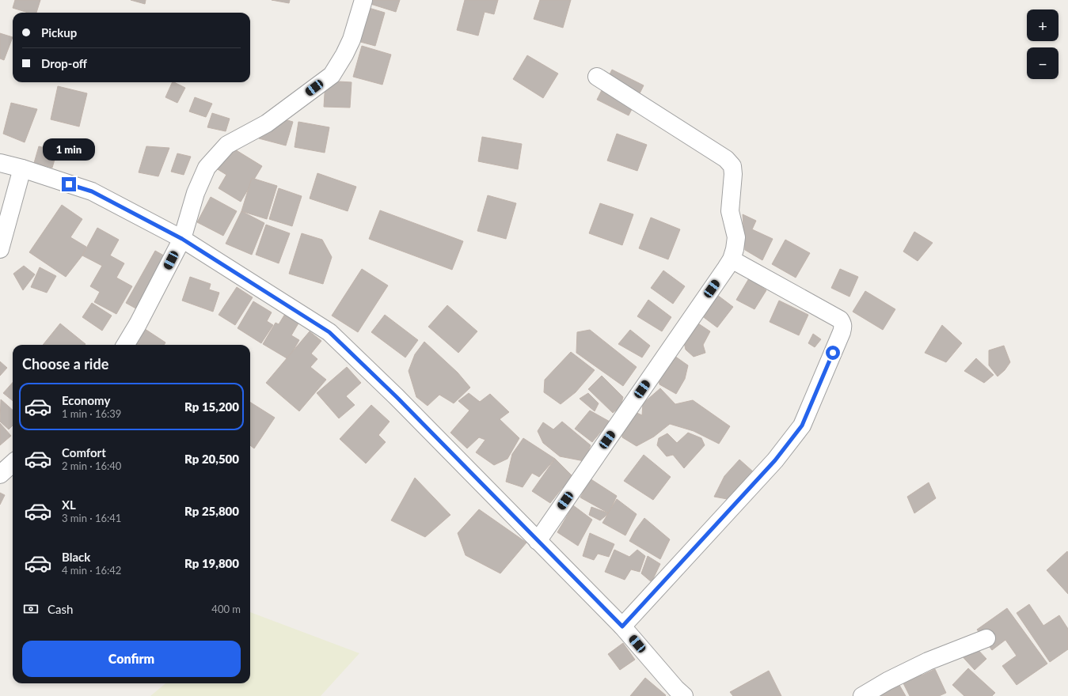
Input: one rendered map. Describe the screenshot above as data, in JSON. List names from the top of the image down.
{
  "page": {
    "map_buttons": ["+", "−"],
    "banner": ["Pickup", "Drop-off"],
    "bubble": "1 min",
    "heading": "Choose a ride",
    "list": [
      {
        "name": "Economy",
        "note": "1 min · 16:39",
        "value": "Rp 15,200"
      },
      {
        "name": "Comfort",
        "note": "2 min · 16:40",
        "value": "Rp 20,500"
      },
      {
        "name": "XL",
        "note": "3 min · 16:41",
        "value": "Rp 25,800"
      },
      {
        "name": "Black",
        "note": "4 min · 16:42",
        "value": "Rp 19,800"
      }
    ],
    "pay": ["Cash", "400 m"],
    "buttons": "Confirm"
  }
}
